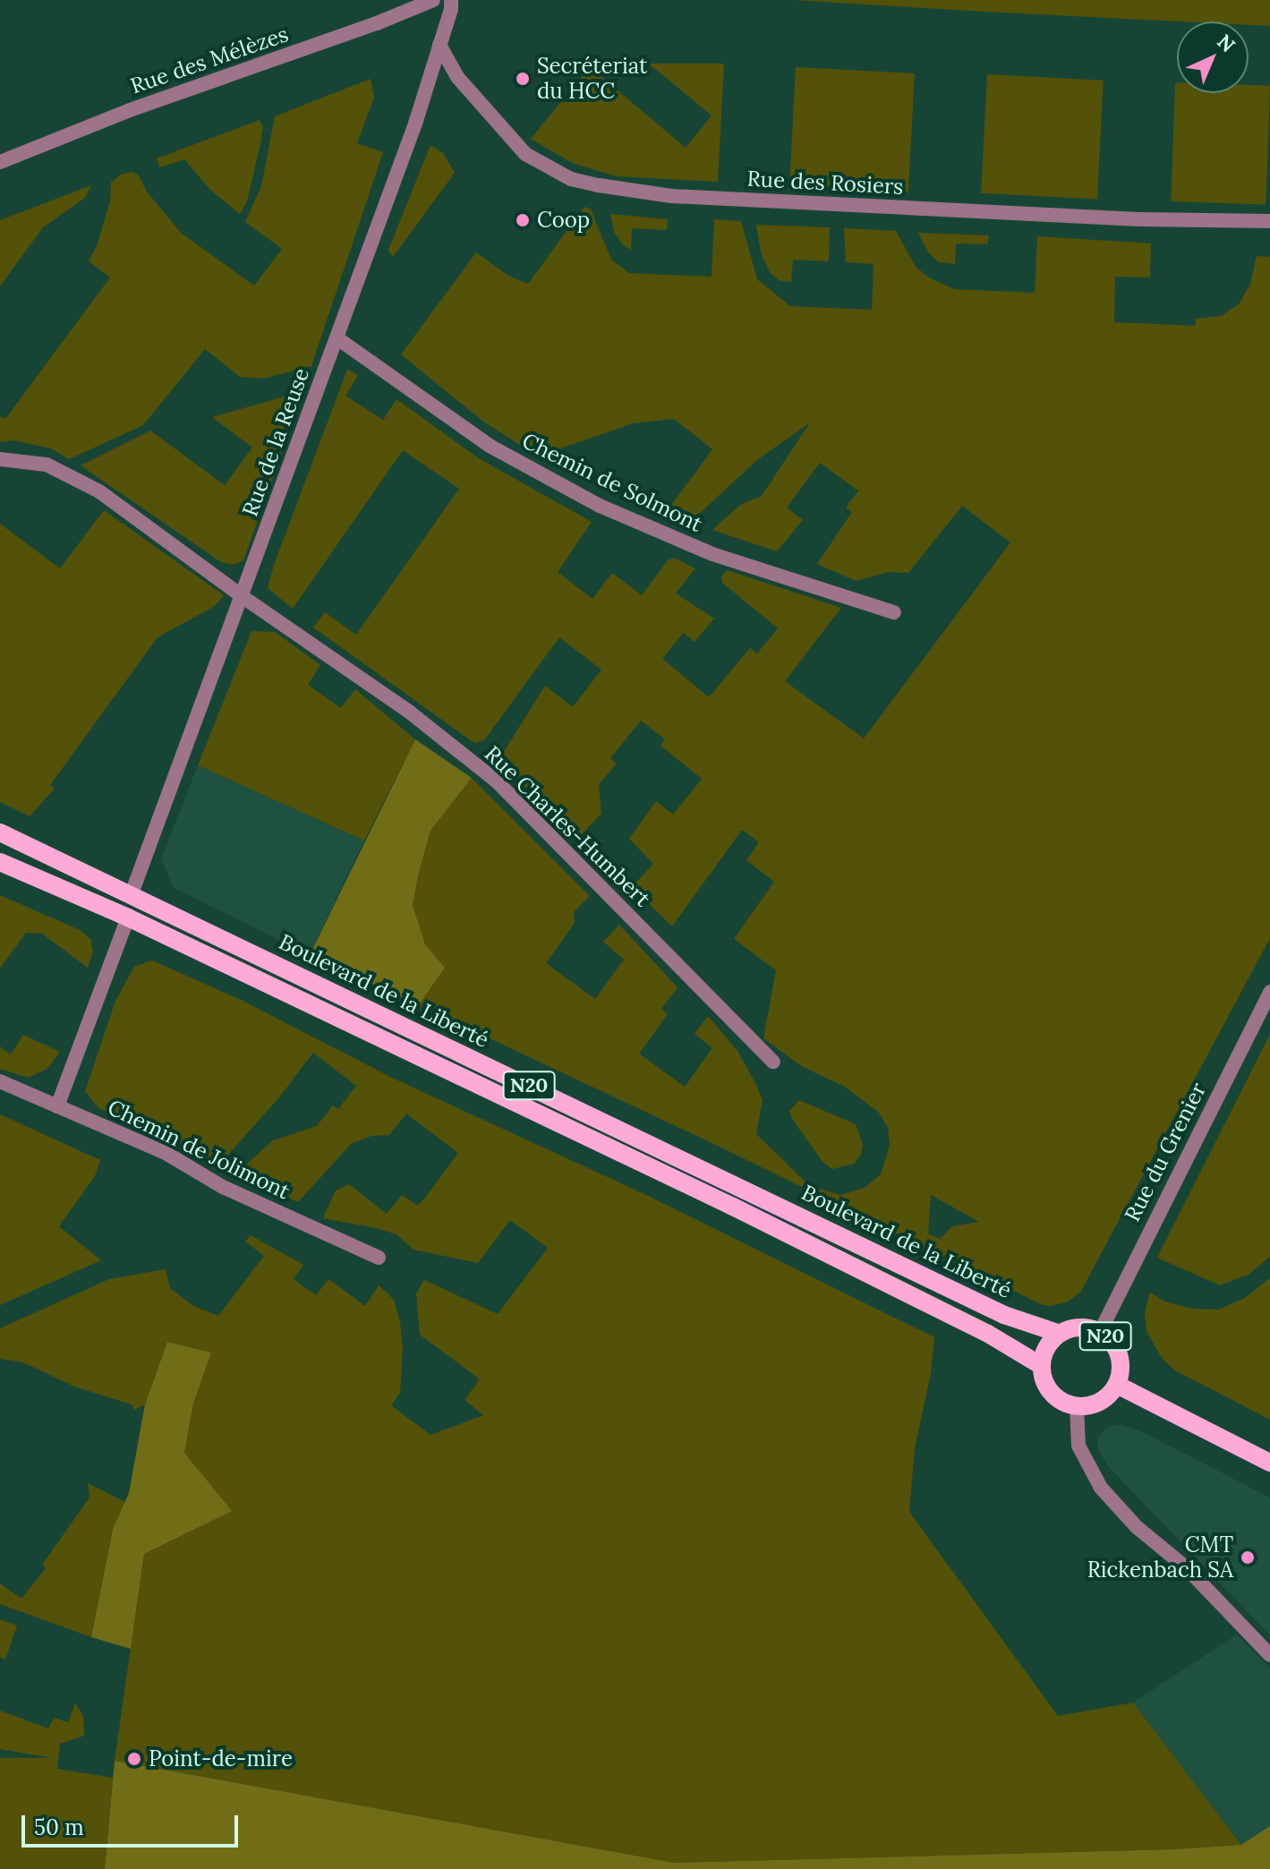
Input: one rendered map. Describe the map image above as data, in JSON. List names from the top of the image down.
{
  "streets": {
    "main road": ["Boulevard de la Liberté", "N20"],
    "street": [
      "Rue des Mélèzes",
      "Rue des Rosiers",
      "Rue de la Reuse",
      "Chemin de Solmont",
      "Rue Charles-Humbert",
      "Chemin de Jolimont",
      "Rue du Grenier"
    ]
  },
  "crossings": [
    ["Rue des Rosiers", "Rue de la Reuse"],
    ["Rue de la Reuse", "Chemin de Solmont"],
    ["Rue de la Reuse", "Rue Charles-Humbert"],
    ["Rue de la Reuse", "Boulevard de la Liberté"],
    ["Boulevard de la Liberté", "N20"],
    ["Boulevard de la Liberté", "Rue du Grenier"],
    ["N20", "Rue du Grenier"]
  ],
  "places": [
    "Secréteriat du HCC",
    "Coop",
    "CMT Rickenbach SA",
    "Point-de-mire"
  ],
  "scale_bar": "50 m",
  "north": "top right"
}
